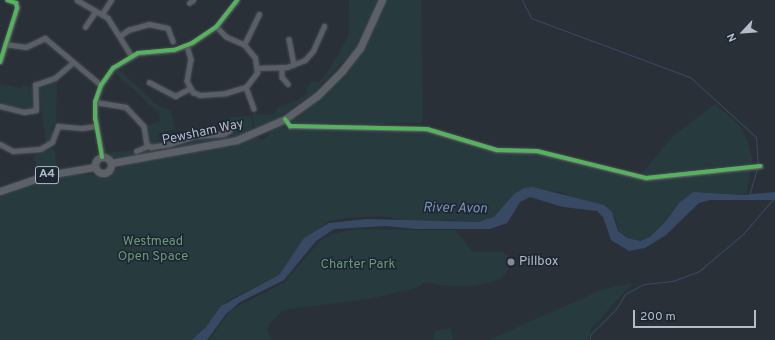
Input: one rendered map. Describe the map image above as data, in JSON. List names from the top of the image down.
{
  "streets": {
    "main road": ["Pewsham Way", "A4"]
  },
  "crossings": [
    ["Pewsham Way", "A4"]
  ],
  "water": ["River Avon"],
  "parks": ["Westmead Open Space", "Charter Park"],
  "places": ["Pillbox"],
  "scale_bar": "200 m",
  "north": "bottom left"
}
